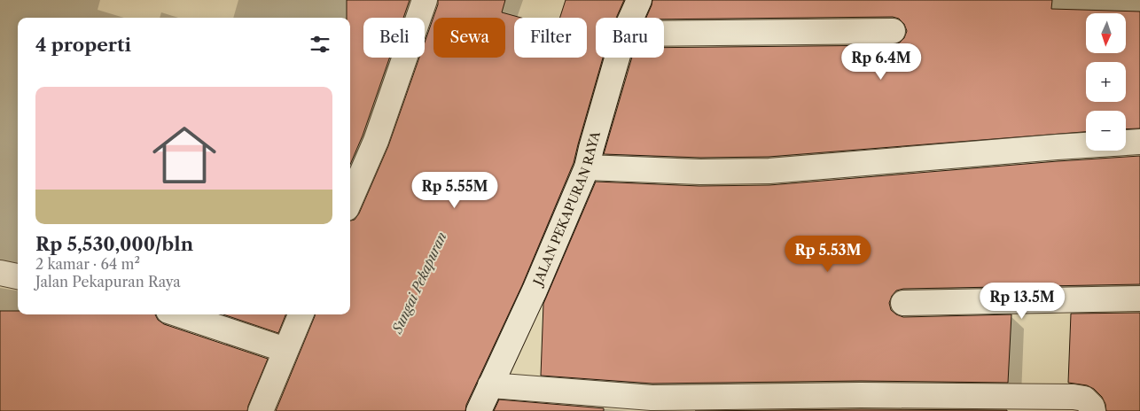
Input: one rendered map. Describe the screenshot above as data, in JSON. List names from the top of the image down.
{
  "streets": {
    "street": ["JALAN PEKAPURAN RAYA"]
  },
  "water": ["Sungai Pekapuran"],
  "north": "bottom",
  "page": {
    "map_buttons": ["+", "−"],
    "chip": [
      "Beli",
      "Sewa",
      "Filter",
      "Baru"
    ],
    "heading": "4 properti",
    "price": [
      "Rp 6.4M",
      "Rp 5.55M",
      "Rp 5.53M",
      "Rp 13.5M"
    ],
    "list": [
      {
        "name": "Rp 5,530,000/bln",
        "note": "2 kamar · 64 m² · Jalan Pekapuran Raya"
      }
    ]
  }
}
